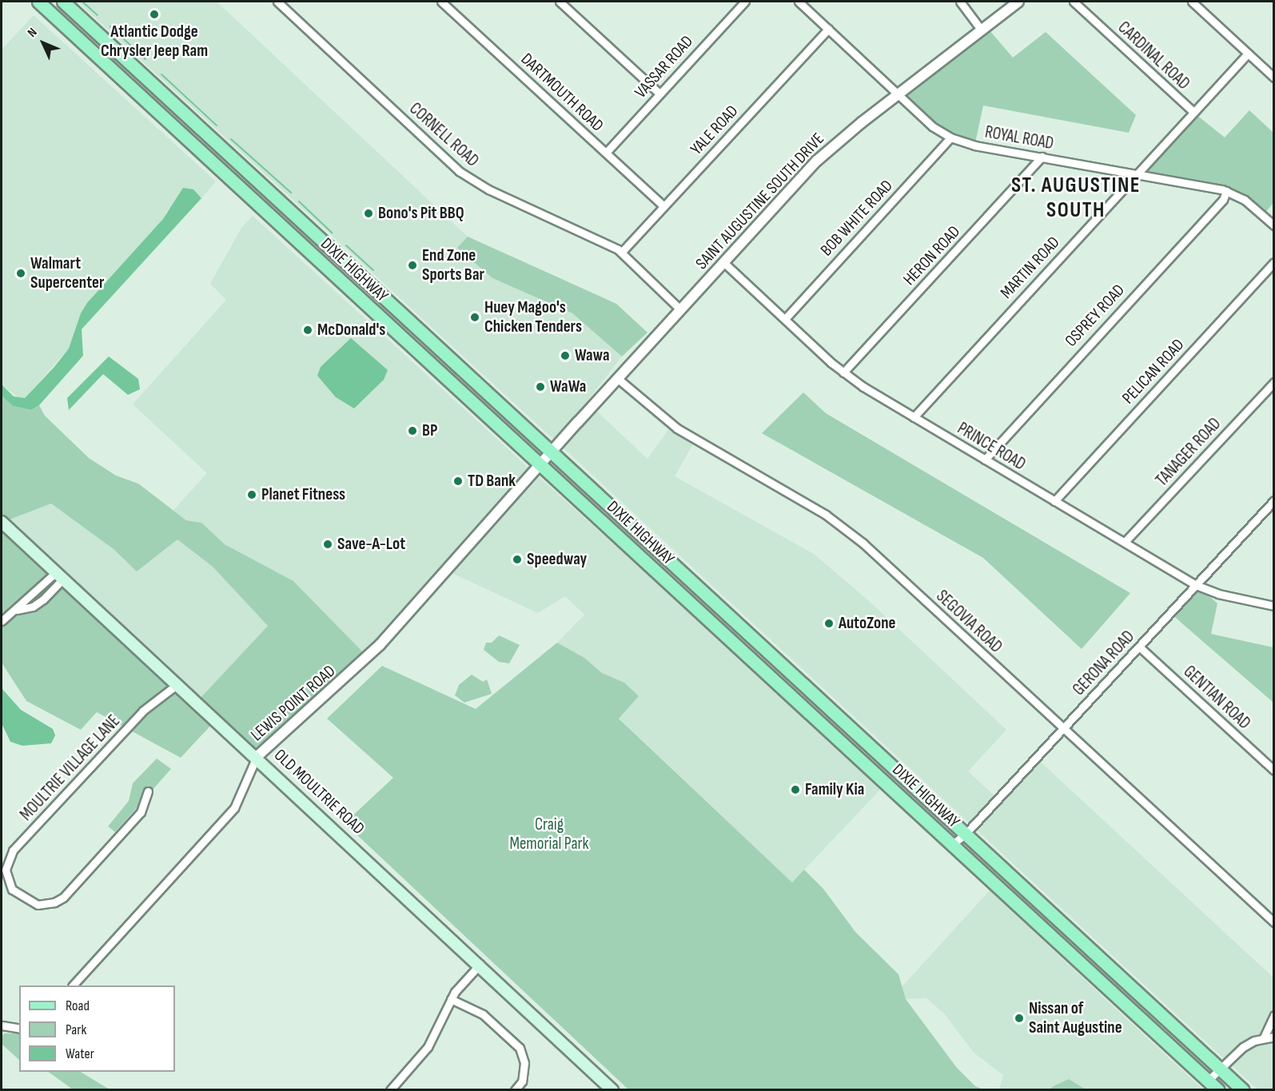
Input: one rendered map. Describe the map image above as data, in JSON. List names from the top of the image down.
{
  "streets": {
    "main road": ["DIXIE HIGHWAY", "OLD MOULTRIE ROAD"],
    "street": [
      "CARDINAL ROAD",
      "VASSAR ROAD",
      "DARTMOUTH ROAD",
      "YALE ROAD",
      "CORNELL ROAD",
      "ROYAL ROAD",
      "SAINT AUGUSTINE SOUTH DRIVE",
      "BOB WHITE ROAD",
      "HERON ROAD",
      "MARTIN ROAD",
      "OSPREY ROAD",
      "PELICAN ROAD",
      "PRINCE ROAD",
      "TANAGER ROAD",
      "SEGOVIA ROAD",
      "GERONA ROAD",
      "GENTIAN ROAD",
      "LEWIS POINT ROAD",
      "MOULTRIE VILLAGE LANE"
    ]
  },
  "crossings": [
    ["CARDINAL ROAD", "MARTIN ROAD"],
    ["VASSAR ROAD", "DARTMOUTH ROAD"],
    ["DARTMOUTH ROAD", "YALE ROAD"],
    ["YALE ROAD", "CORNELL ROAD"],
    ["YALE ROAD", "ROYAL ROAD"],
    ["CORNELL ROAD", "SAINT AUGUSTINE SOUTH DRIVE"],
    ["ROYAL ROAD", "SAINT AUGUSTINE SOUTH DRIVE"],
    ["ROYAL ROAD", "BOB WHITE ROAD"],
    ["ROYAL ROAD", "HERON ROAD"],
    ["ROYAL ROAD", "MARTIN ROAD"],
    ["ROYAL ROAD", "OSPREY ROAD"],
    ["SAINT AUGUSTINE SOUTH DRIVE", "DIXIE HIGHWAY"],
    ["SAINT AUGUSTINE SOUTH DRIVE", "PRINCE ROAD"],
    ["SAINT AUGUSTINE SOUTH DRIVE", "SEGOVIA ROAD"],
    ["SAINT AUGUSTINE SOUTH DRIVE", "LEWIS POINT ROAD"],
    ["BOB WHITE ROAD", "PRINCE ROAD"],
    ["HERON ROAD", "PRINCE ROAD"],
    ["MARTIN ROAD", "PRINCE ROAD"],
    ["DIXIE HIGHWAY", "GERONA ROAD"],
    ["DIXIE HIGHWAY", "LEWIS POINT ROAD"],
    ["OSPREY ROAD", "PRINCE ROAD"],
    ["PELICAN ROAD", "PRINCE ROAD"],
    ["PRINCE ROAD", "TANAGER ROAD"],
    ["PRINCE ROAD", "GERONA ROAD"],
    ["SEGOVIA ROAD", "GERONA ROAD"],
    ["GERONA ROAD", "GENTIAN ROAD"],
    ["LEWIS POINT ROAD", "OLD MOULTRIE ROAD"],
    ["MOULTRIE VILLAGE LANE", "OLD MOULTRIE ROAD"]
  ],
  "districts": ["ST. AUGUSTINE SOUTH"],
  "parks": ["Craig Memorial Park"],
  "places": [
    "Atlantic Dodge Chrysler Jeep Ram",
    "Bono's Pit BBQ",
    "End Zone Sports Bar",
    "Walmart Supercenter",
    "Huey Magoo's Chicken Tenders",
    "McDonald's",
    "Wawa",
    "WaWa",
    "BP",
    "TD Bank",
    "Planet Fitness",
    "Save-A-Lot",
    "Speedway",
    "AutoZone",
    "Family Kia",
    "Nissan of Saint Augustine"
  ],
  "legend": ["Road", "Park", "Water"],
  "north": "top left"
}
